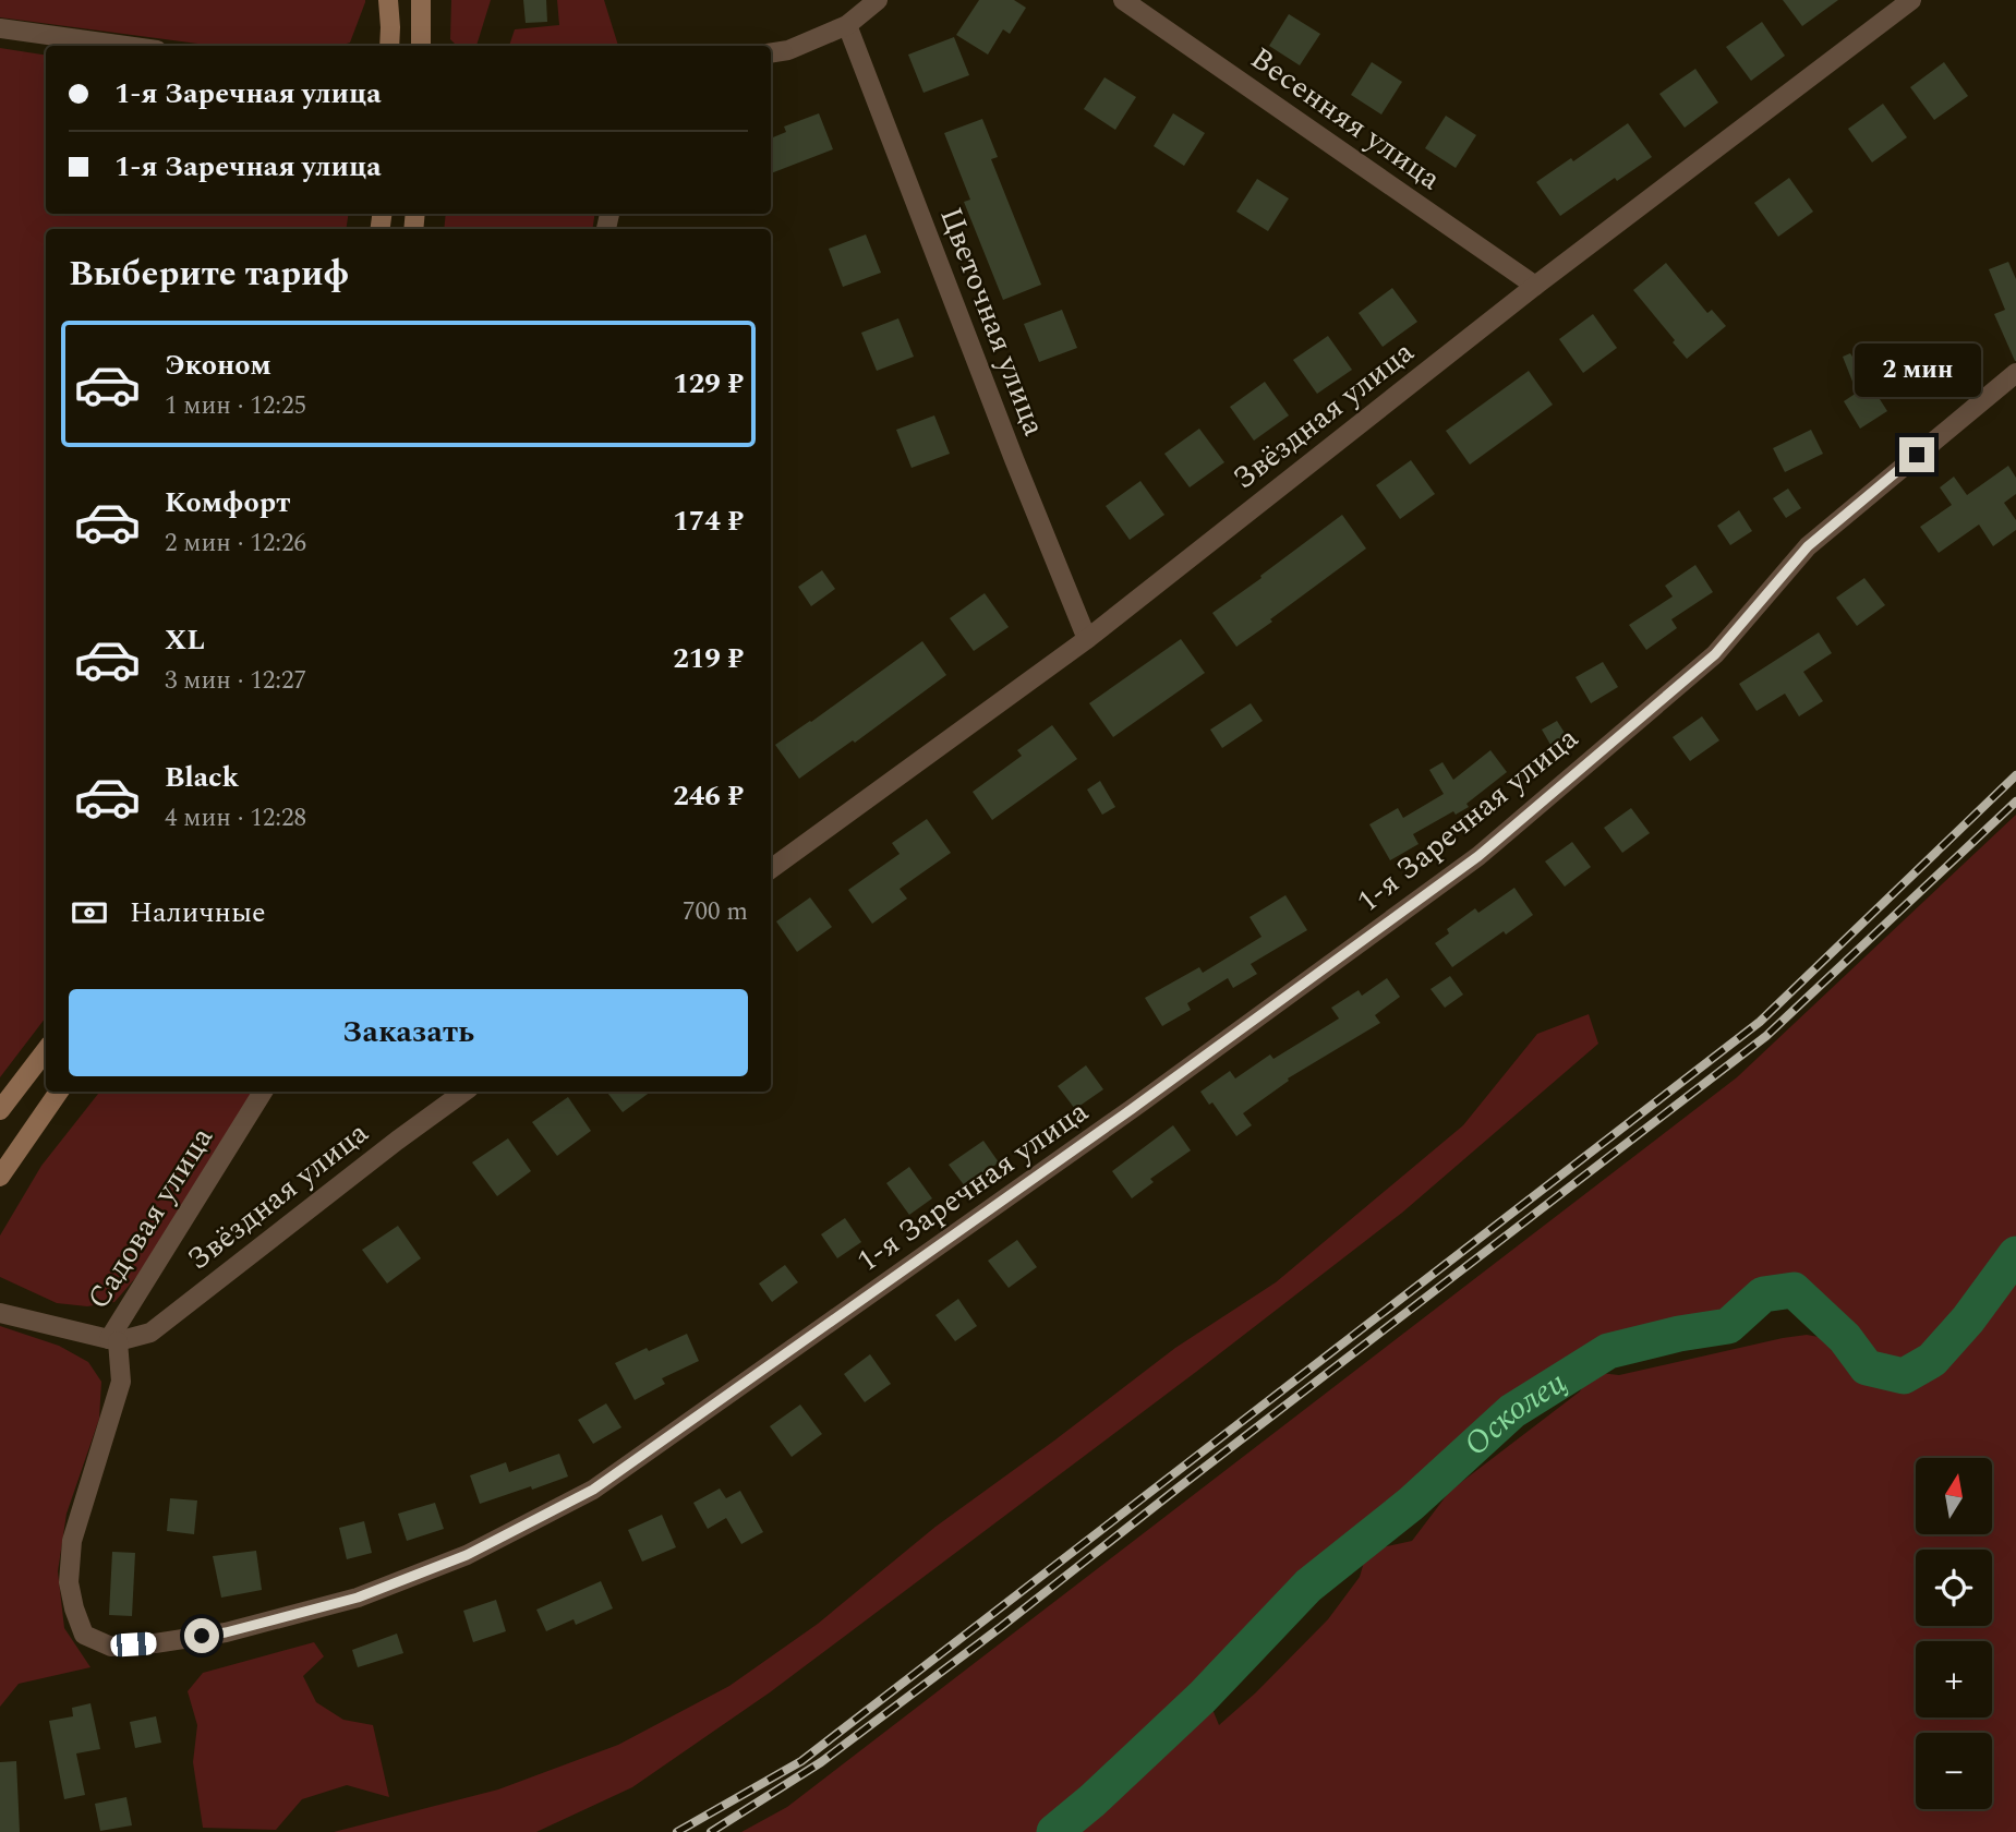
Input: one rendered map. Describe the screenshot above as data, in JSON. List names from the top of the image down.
{
  "streets": {
    "street": [
      "Весенняя улица",
      "Цветочная улица",
      "Звёздная улица",
      "1-я Заречная улица",
      "Садовая улица"
    ]
  },
  "crossings": [
    ["Весенняя улица", "Звёздная улица"],
    ["Цветочная улица", "Звёздная улица"],
    ["Звёздная улица", "1-я Заречная улица"],
    ["Звёздная улица", "Садовая улица"],
    ["1-я Заречная улица", "Садовая улица"]
  ],
  "water": ["Осколец"],
  "north": "top",
  "page": {
    "banner": ["1-я Заречная улица", "1-я Заречная улица"],
    "heading": "Выберите тариф",
    "list": [
      {
        "name": "Эконом",
        "note": "1 мин · 12:25",
        "value": "129 ₽"
      },
      {
        "name": "Комфорт",
        "note": "2 мин · 12:26",
        "value": "174 ₽"
      },
      {
        "name": "XL",
        "note": "3 мин · 12:27",
        "value": "219 ₽"
      },
      {
        "name": "Black",
        "note": "4 мин · 12:28",
        "value": "246 ₽"
      }
    ],
    "bubble": "2 мин",
    "pay": ["Наличные", "700 m"],
    "buttons": "Заказать",
    "map_buttons": ["+", "−"]
  }
}
